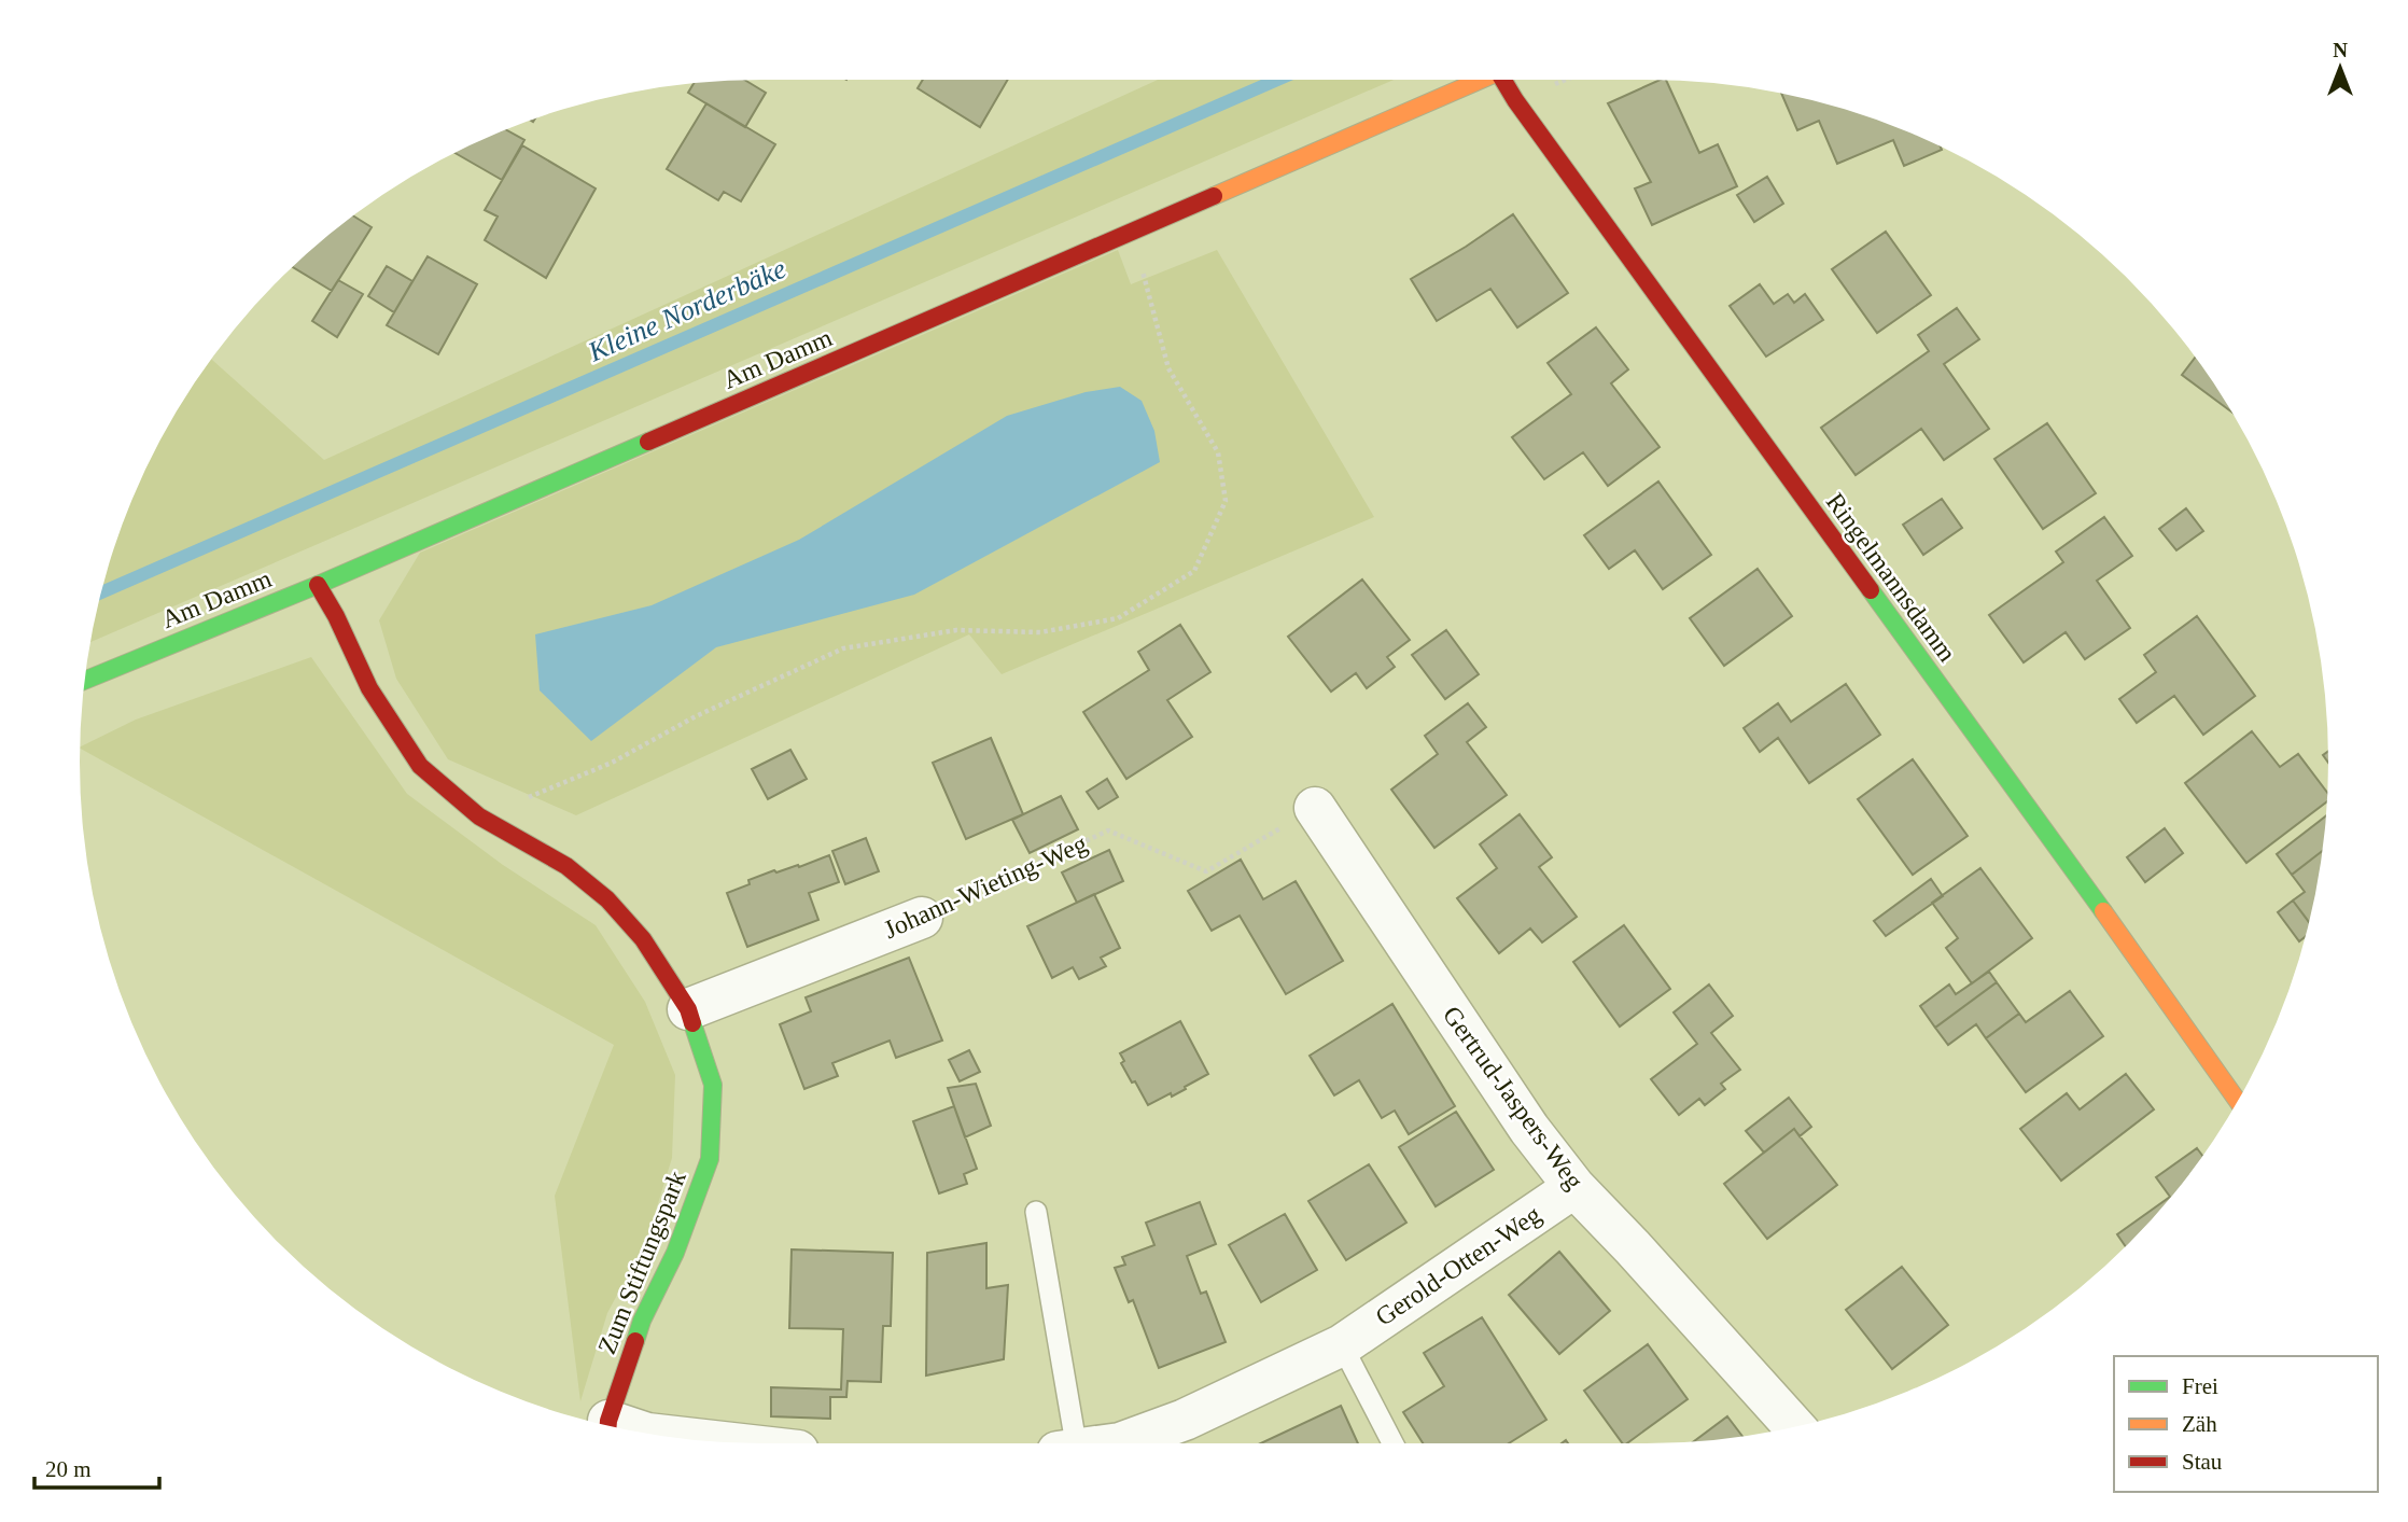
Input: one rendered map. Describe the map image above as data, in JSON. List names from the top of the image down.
{
  "streets": {
    "street": [
      "Am Damm",
      "Ringelmannsdamm",
      "Johann-Wieting-Weg",
      "Gertrud-Jaspers-Weg",
      "Zum Stiftungspark",
      "Gerold-Otten-Weg"
    ]
  },
  "crossings": [
    ["Am Damm", "Zum Stiftungspark"],
    ["Johann-Wieting-Weg", "Gertrud-Jaspers-Weg"],
    ["Johann-Wieting-Weg", "Zum Stiftungspark"],
    ["Gertrud-Jaspers-Weg", "Gerold-Otten-Weg"]
  ],
  "water": ["Kleine Norderbäke"],
  "legend": ["Frei", "Zäh", "Stau"],
  "scale_bar": "20 m",
  "north": "top"
}
